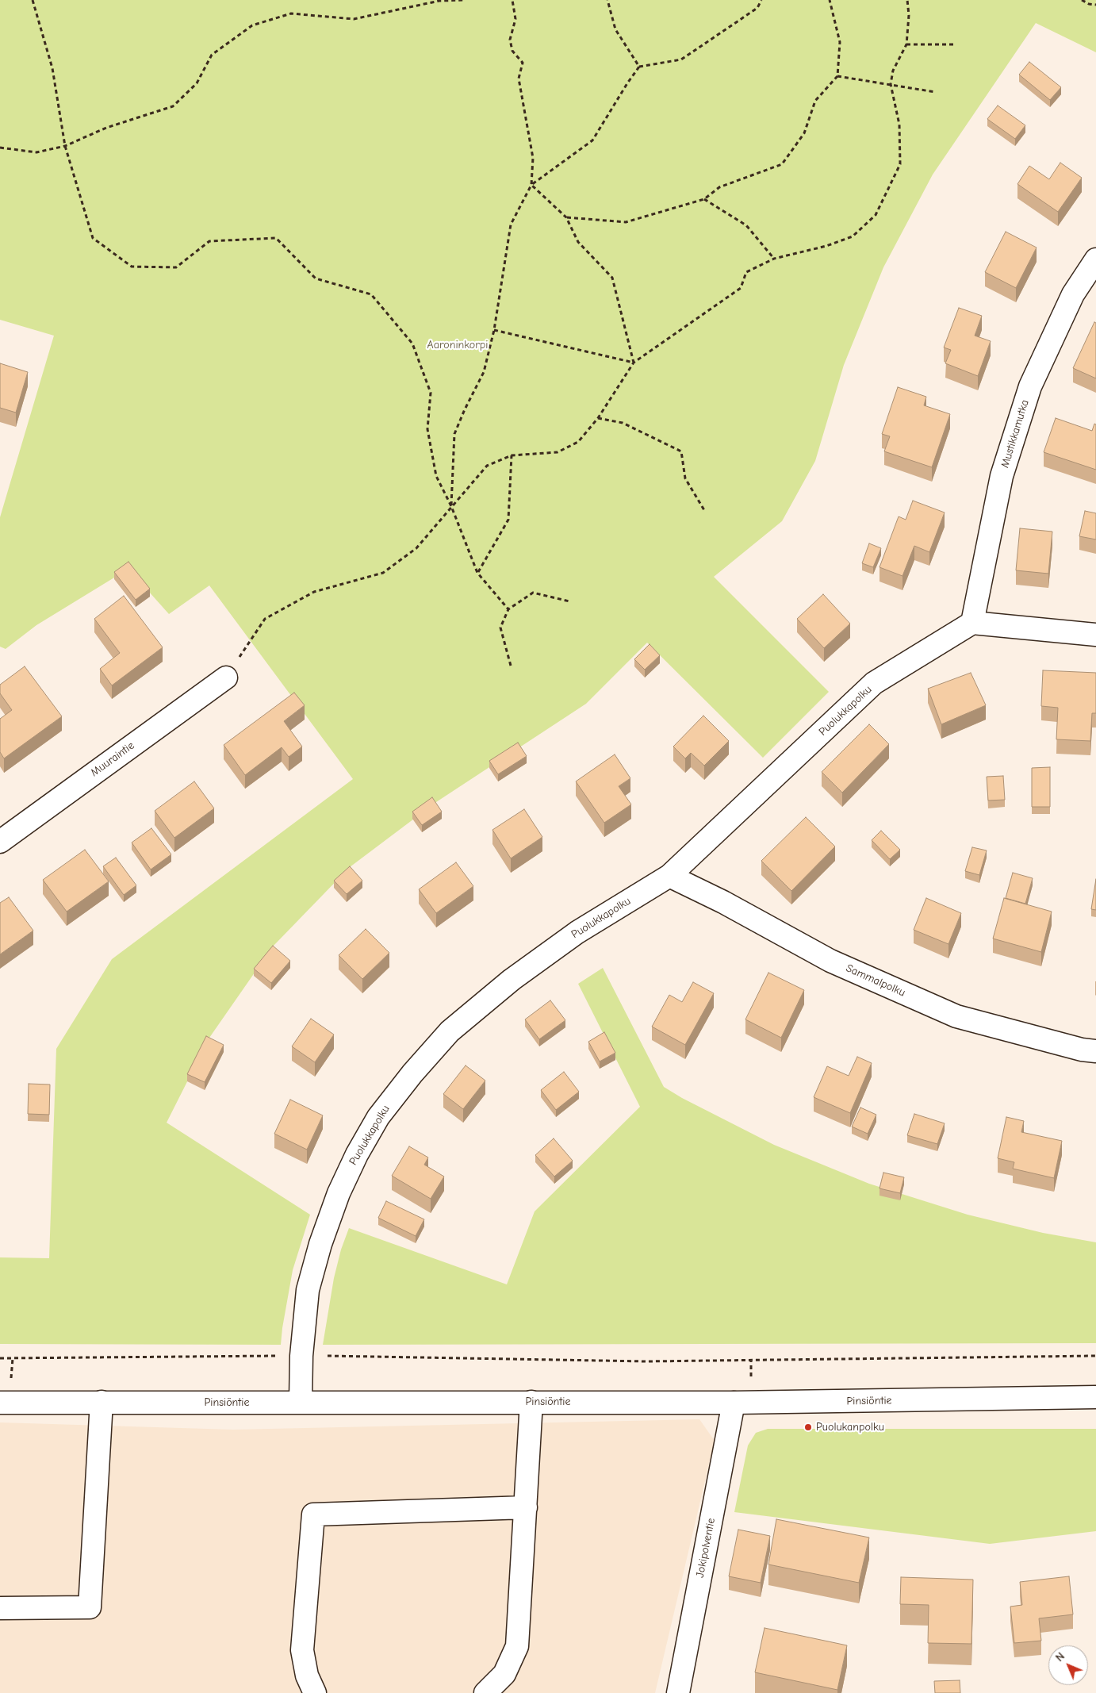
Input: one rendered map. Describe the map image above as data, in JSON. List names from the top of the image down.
{
  "streets": {
    "street": [
      "Mustikkamutka",
      "Puolukkapolku",
      "Muuraintie",
      "Sammalpolku",
      "Pinsiöntie",
      "Jokipolventie"
    ]
  },
  "crossings": [
    ["Mustikkamutka", "Puolukkapolku"],
    ["Puolukkapolku", "Sammalpolku"],
    ["Puolukkapolku", "Pinsiöntie"],
    ["Pinsiöntie", "Jokipolventie"]
  ],
  "parks": ["Aaroninkorpi"],
  "places": ["Puolukanpolku"],
  "north": "top left"
}
